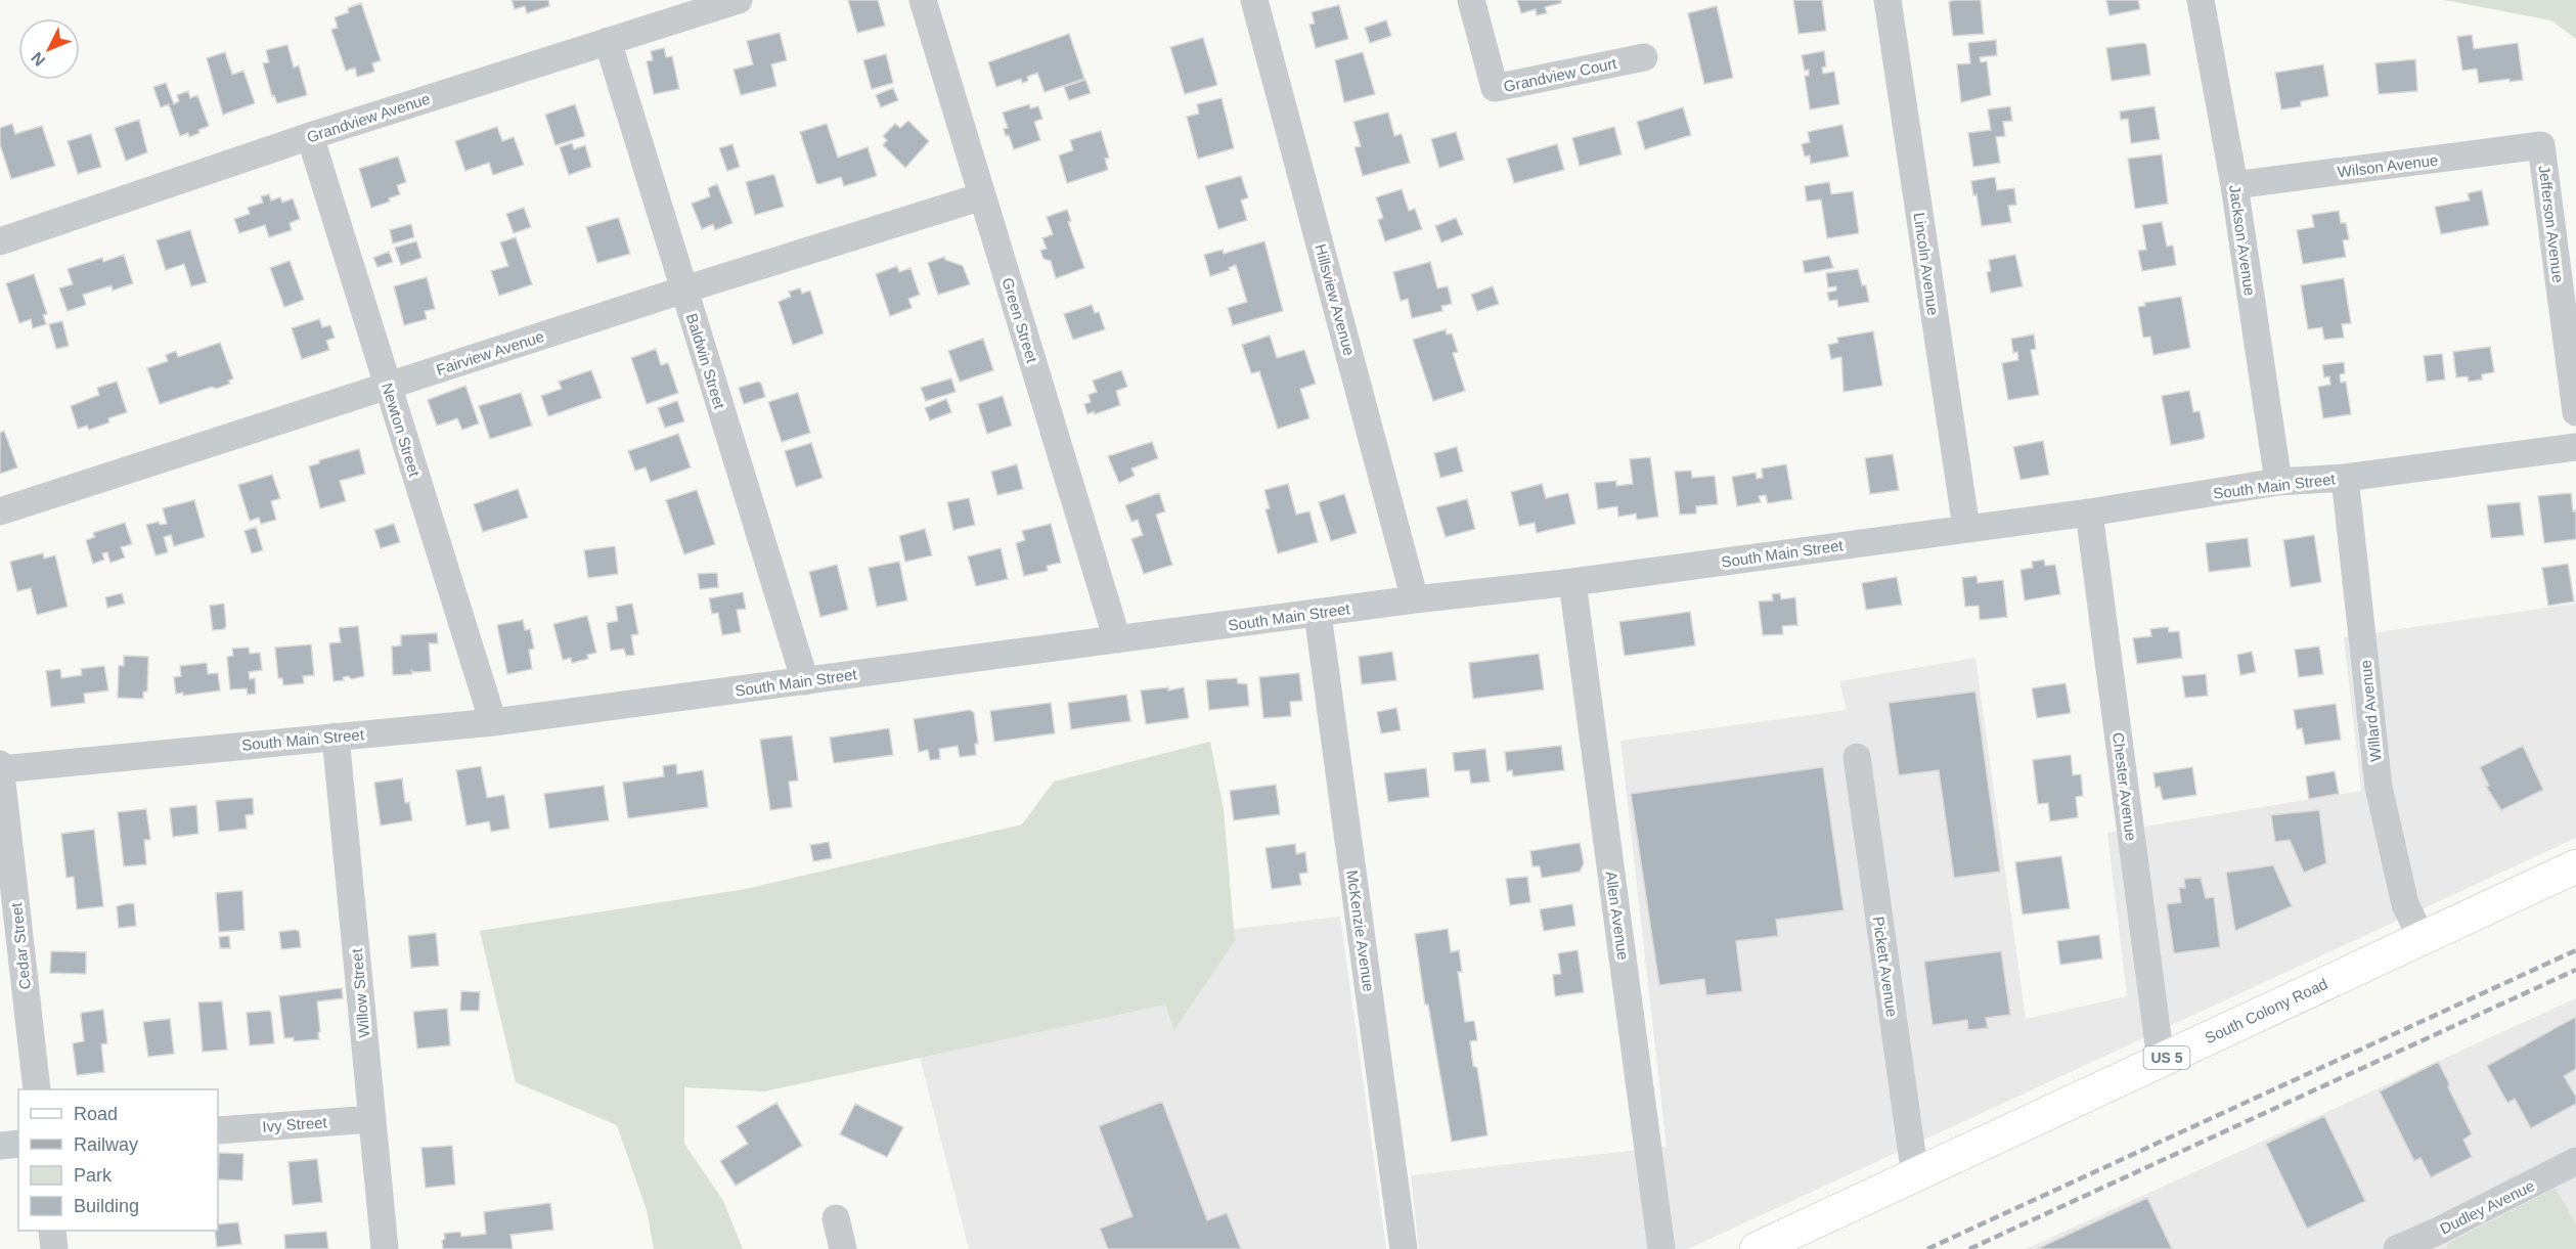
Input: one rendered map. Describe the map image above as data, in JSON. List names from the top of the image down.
{
  "streets": {
    "main road": ["South Colony Road", "US 5"],
    "street": [
      "Grandview Court",
      "Grandview Avenue",
      "Wilson Avenue",
      "Jefferson Avenue",
      "Jackson Avenue",
      "Lincoln Avenue",
      "Hillsview Avenue",
      "Green Street",
      "Fairview Avenue",
      "Baldwin Street",
      "Newton Street",
      "South Main Street",
      "Willard Avenue",
      "Chester Avenue",
      "Allen Avenue",
      "McKenzie Avenue",
      "Cedar Street",
      "Pickett Avenue",
      "Willow Street",
      "Ivy Street",
      "Dudley Avenue"
    ]
  },
  "crossings": [
    ["Grandview Avenue", "Baldwin Street"],
    ["Grandview Avenue", "Newton Street"],
    ["Wilson Avenue", "Jefferson Avenue"],
    ["Wilson Avenue", "Jackson Avenue"],
    ["Jackson Avenue", "South Main Street"],
    ["Lincoln Avenue", "South Main Street"],
    ["Hillsview Avenue", "South Main Street"],
    ["Green Street", "Fairview Avenue"],
    ["Green Street", "South Main Street"],
    ["Fairview Avenue", "Baldwin Street"],
    ["Fairview Avenue", "Newton Street"],
    ["Baldwin Street", "South Main Street"],
    ["Newton Street", "South Main Street"],
    ["South Main Street", "Willard Avenue"],
    ["South Main Street", "Chester Avenue"],
    ["South Main Street", "Allen Avenue"],
    ["South Main Street", "McKenzie Avenue"],
    ["South Main Street", "Cedar Street"],
    ["South Main Street", "Willow Street"],
    ["Willard Avenue", "South Colony Road"],
    ["Chester Avenue", "South Colony Road"],
    ["Pickett Avenue", "South Colony Road"],
    ["Willow Street", "Ivy Street"]
  ],
  "legend": [
    "Road",
    "Railway",
    "Park",
    "Building"
  ],
  "north": "bottom left"
}
